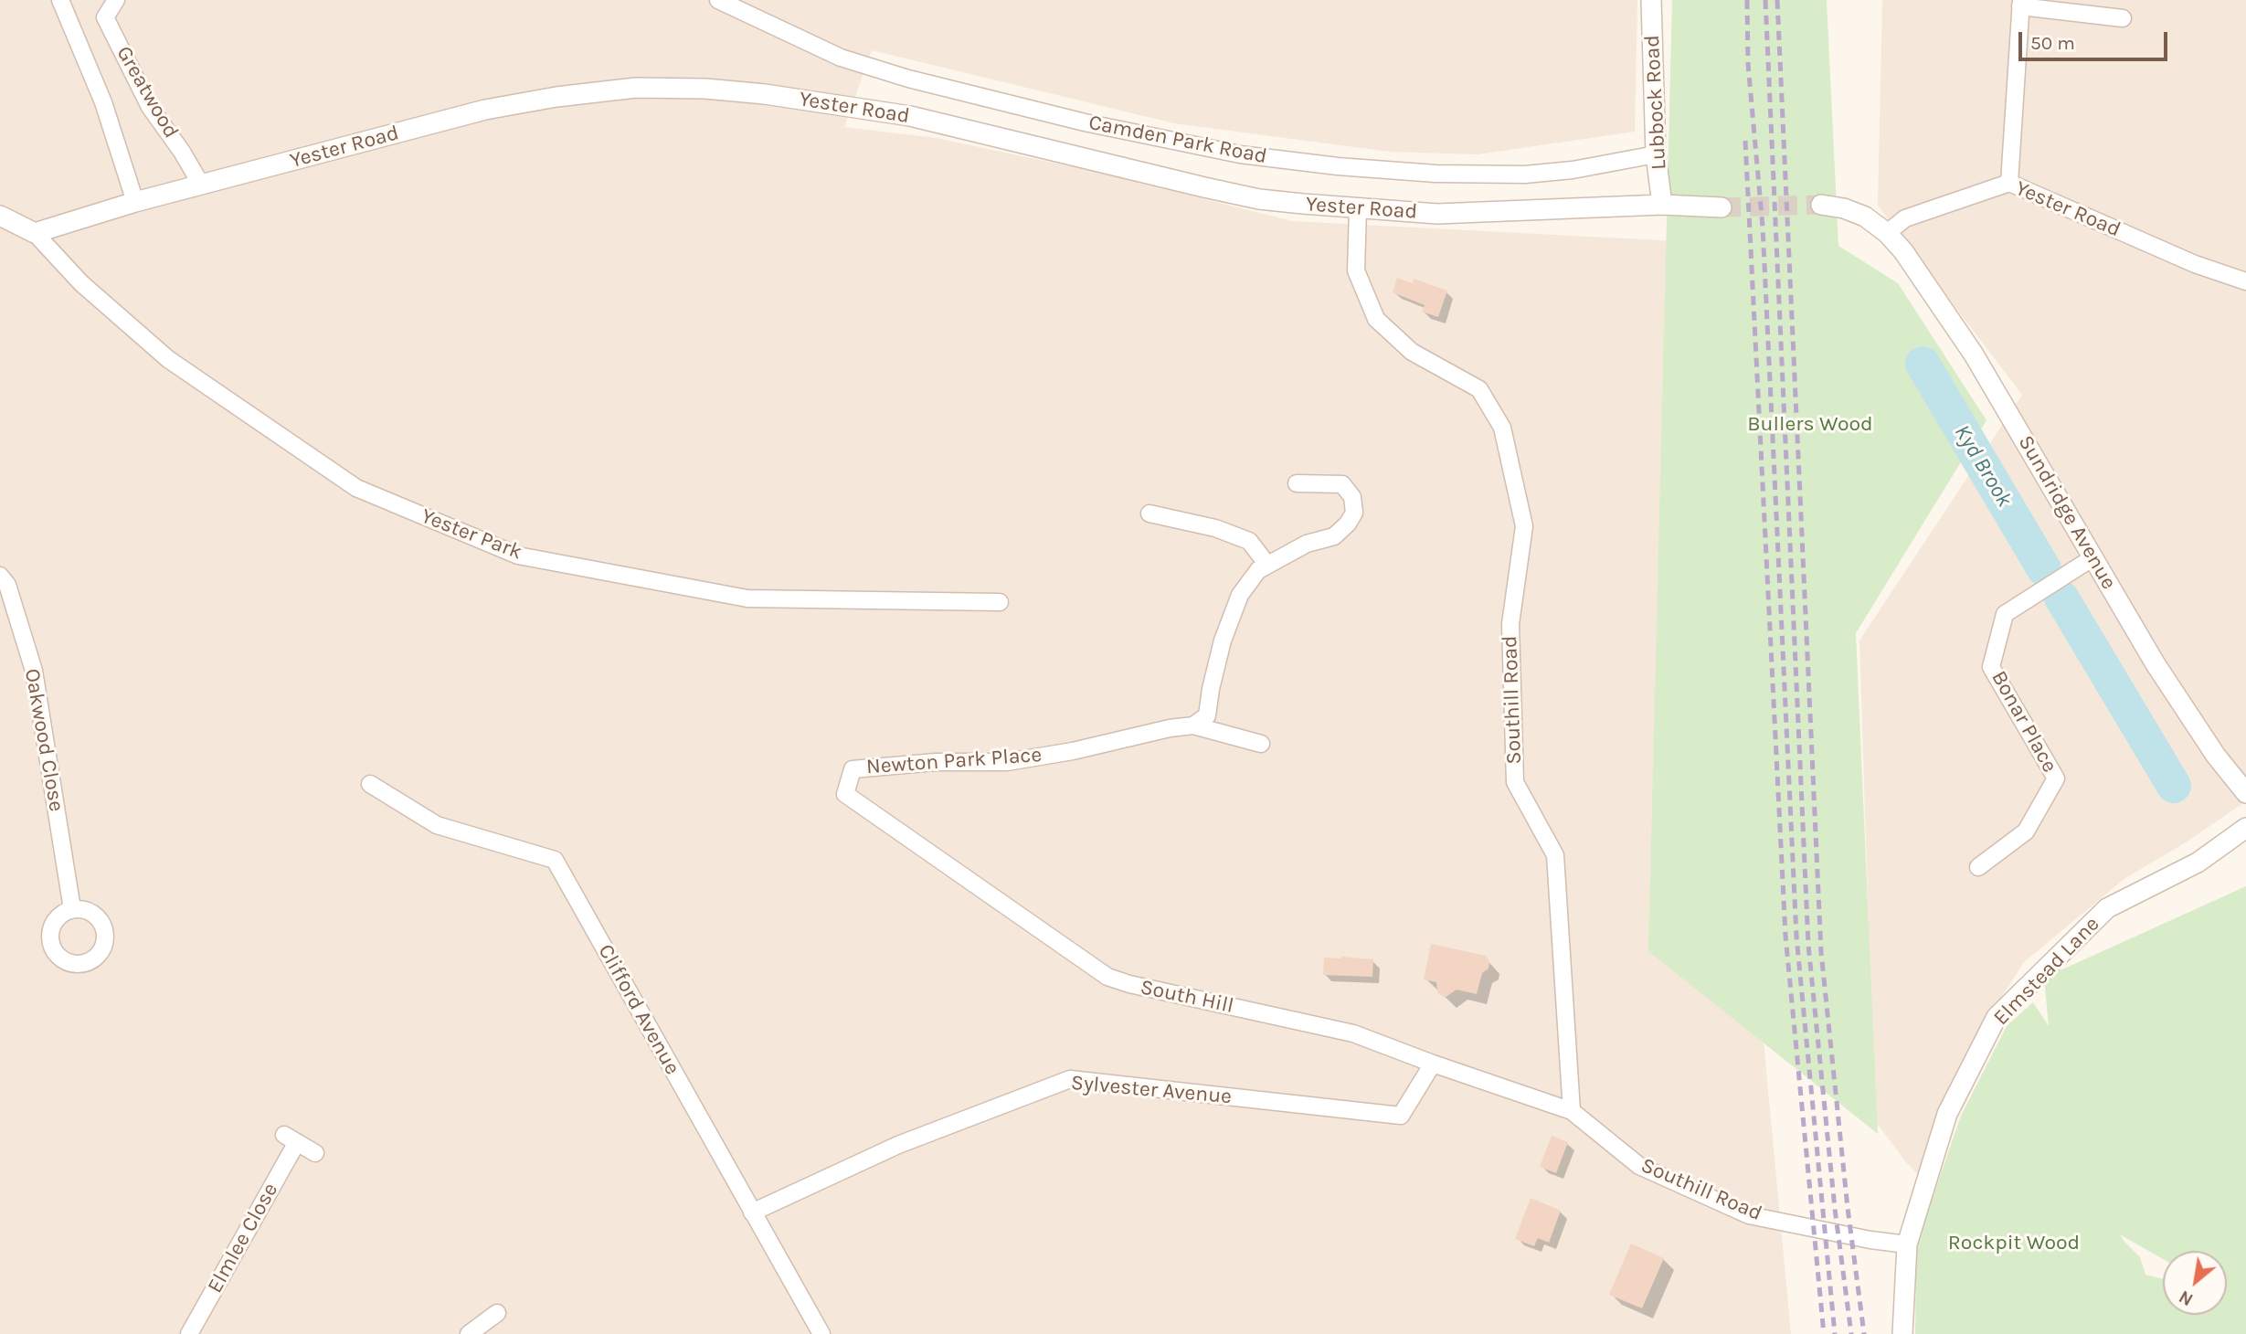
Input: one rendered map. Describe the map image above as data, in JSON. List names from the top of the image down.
{
  "streets": {
    "street": [
      "Greatwood",
      "Lubbock Road",
      "Yester Road",
      "Camden Park Road",
      "Sundridge Avenue",
      "Yester Park",
      "Southill Road",
      "Bonar Place",
      "Oakwood Close",
      "Newton Park Place",
      "Elmstead Lane",
      "South Hill",
      "Clifford Avenue",
      "Sylvester Avenue",
      "Elmlee Close"
    ]
  },
  "crossings": [
    ["Greatwood", "Yester Road"],
    ["Lubbock Road", "Yester Road"],
    ["Lubbock Road", "Camden Park Road"],
    ["Yester Road", "Sundridge Avenue"],
    ["Yester Road", "Yester Park"],
    ["Yester Road", "Southill Road"],
    ["Sundridge Avenue", "Bonar Place"],
    ["Southill Road", "Elmstead Lane"],
    ["Southill Road", "South Hill"],
    ["Newton Park Place", "South Hill"],
    ["South Hill", "Sylvester Avenue"],
    ["Clifford Avenue", "Sylvester Avenue"]
  ],
  "water": ["Kyd Brook"],
  "parks": ["Bullers Wood", "Rockpit Wood"],
  "scale_bar": "50 m",
  "north": "bottom left"
}
